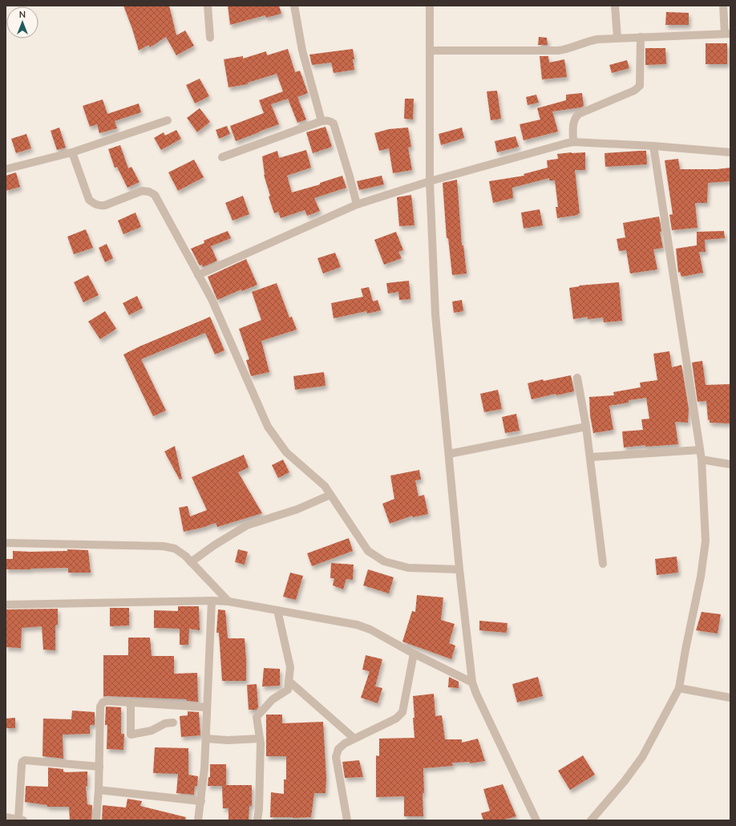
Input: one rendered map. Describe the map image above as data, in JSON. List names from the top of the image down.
{
  "north": "top"
}
